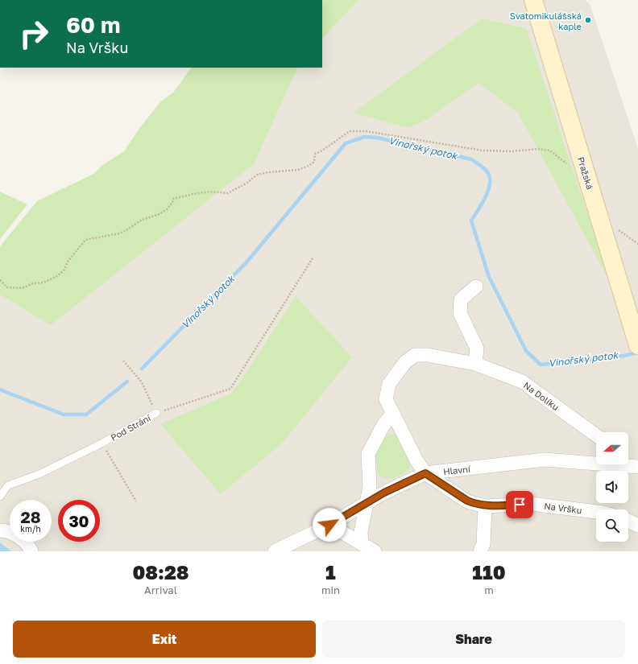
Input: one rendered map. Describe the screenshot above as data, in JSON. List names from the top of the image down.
{
  "streets": {
    "main road": ["Pražská"],
    "street": ["Na Dolíku", "Hlavní", "Na Vršku"],
    "lane": ["Pod Strání"]
  },
  "crossings": [
    ["Na Dolíku", "Hlavní"],
    ["Na Dolíku", "Na Vršku"],
    ["Hlavní", "Na Vršku"]
  ],
  "water": ["Vinořský potok"],
  "places": ["Svatomikulášská kaple"],
  "north": "left",
  "page": {
    "turn": ["60 m", "Na Vršku"],
    "speed": "28 km/h",
    "limit": "30",
    "eta": [
      "08:28",
      "Arrival",
      "1",
      "min",
      "110",
      "m"
    ],
    "buttons": ["Exit", "Share"]
  }
}
